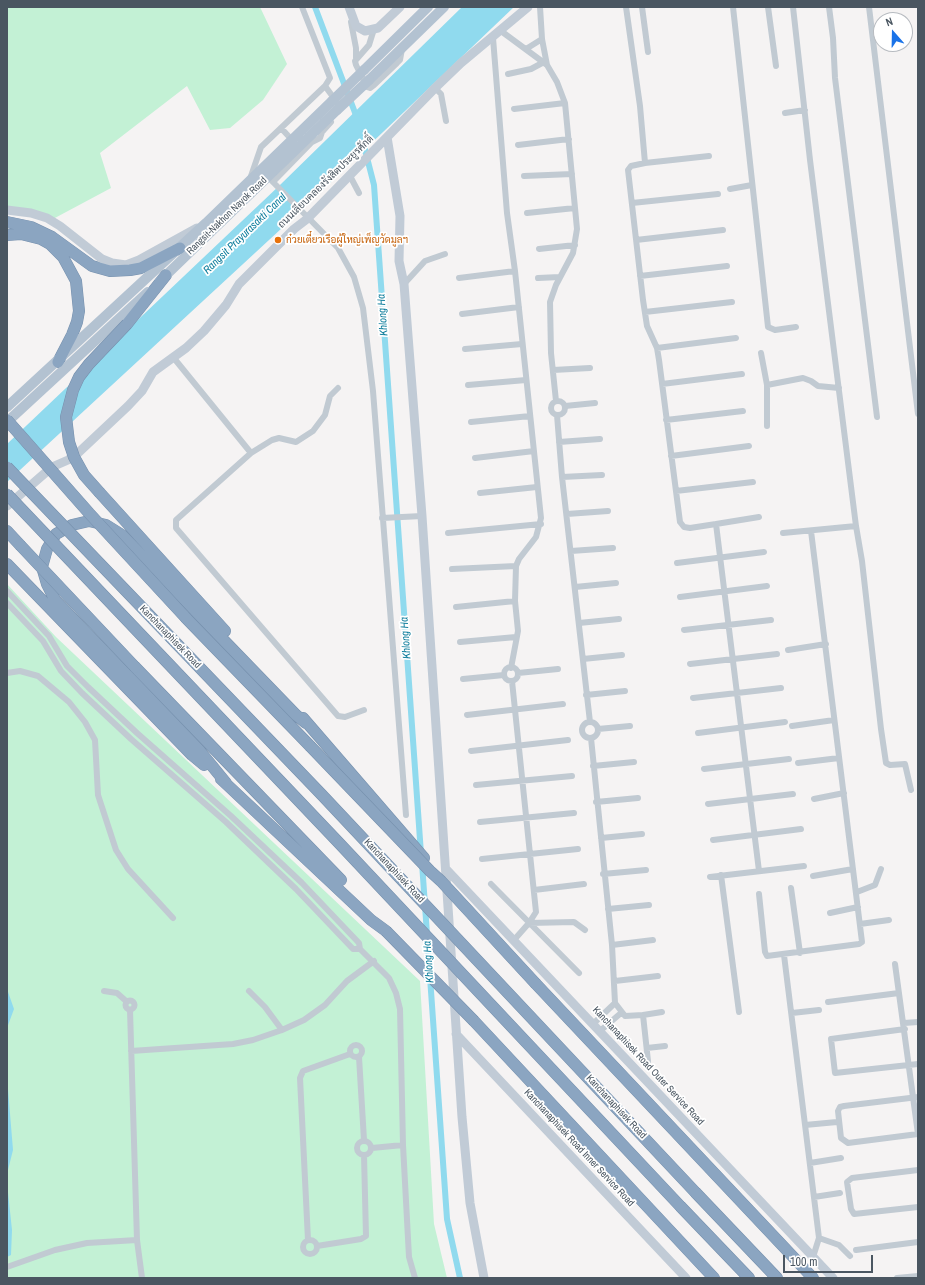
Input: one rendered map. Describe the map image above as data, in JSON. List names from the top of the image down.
{
  "streets": {
    "highway": ["Kanchanaphisek Road"],
    "main road": ["Rangsit-Nakhon Nayok Road"],
    "street": ["ถนนเลียบคลองรังสิตประยูรศักดิ์", "Kanchanaphisek Road Outer Service Road", "Kanchanaphisek Road Inner Service Road"]
  },
  "water": ["Rangsit Prayurasakti Canal", "Khlong Ha"],
  "places": ["ก๋วยเตี๋ยวเรือผู้ใหญ่เพ็ญวัดมูลฯ"],
  "scale_bar": "100 m",
  "north": "top"
}
